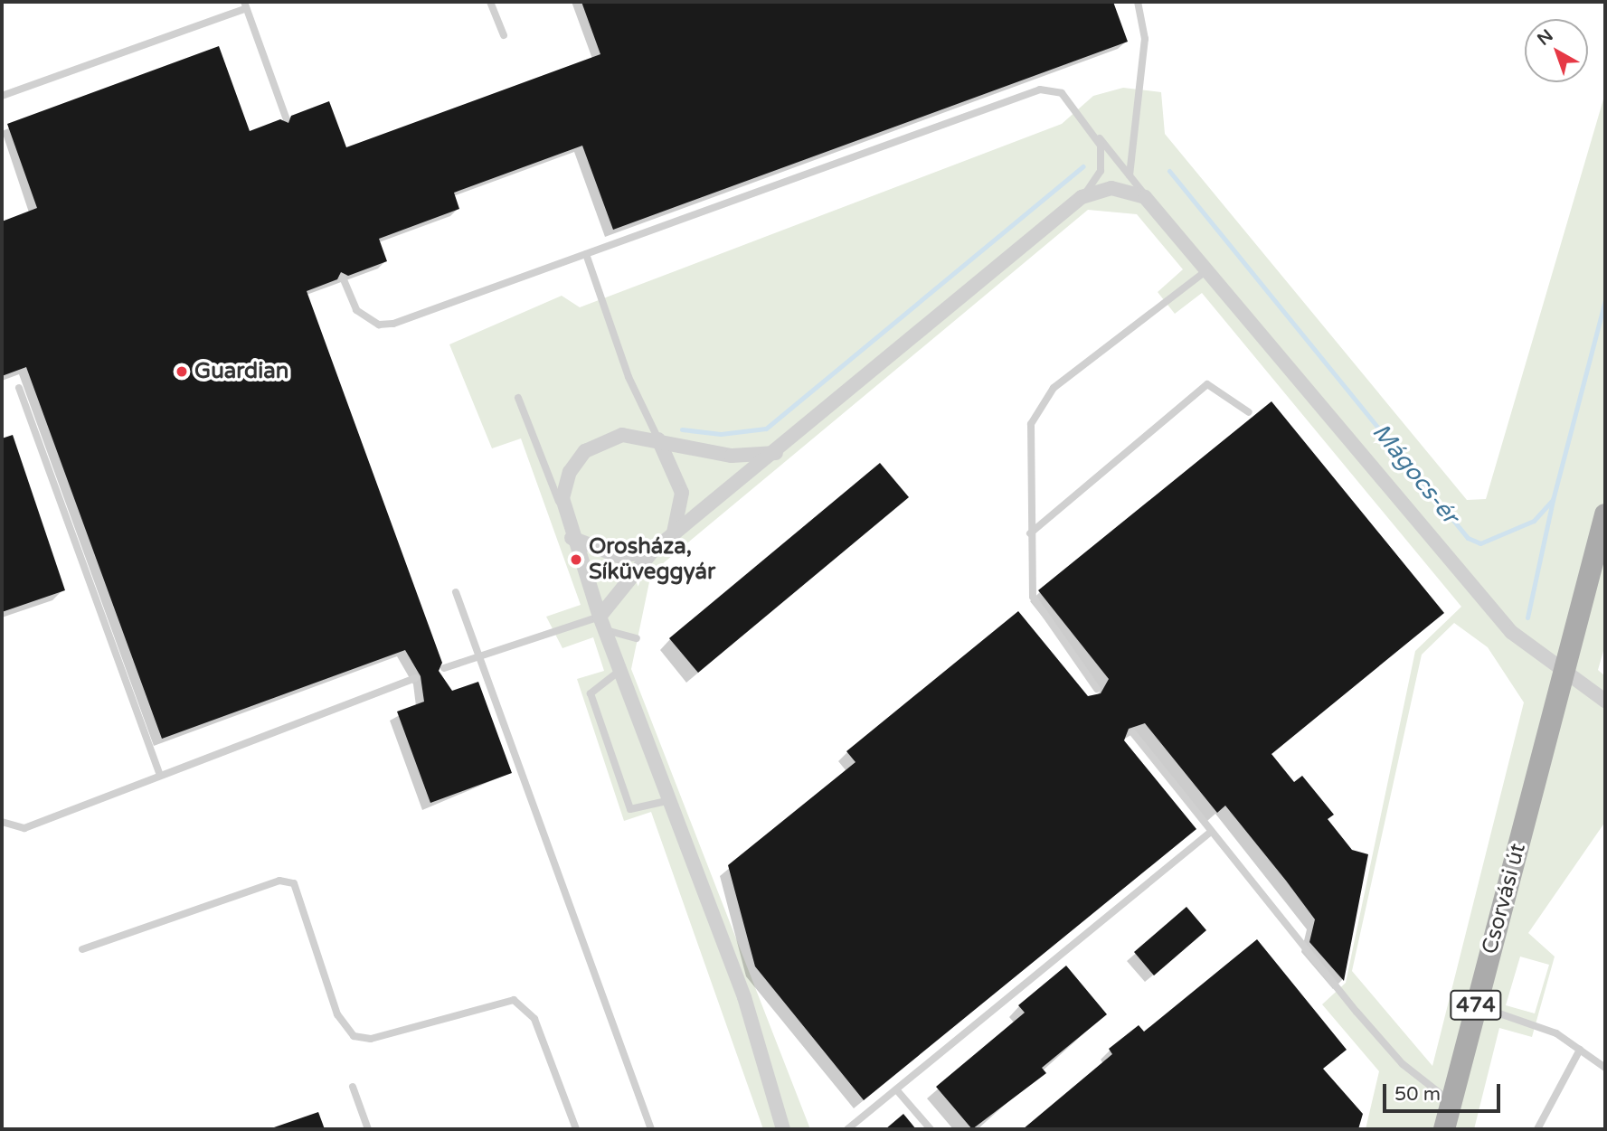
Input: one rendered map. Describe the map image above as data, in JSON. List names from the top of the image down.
{
  "streets": {
    "main road": ["Csorvási út", "474"]
  },
  "crossings": [
    ["Csorvási út", "474"]
  ],
  "water": ["Mágocs-ér"],
  "places": ["Guardian", "Orosháza, Síküveggyár"],
  "scale_bar": "50 m",
  "north": "top left"
}
